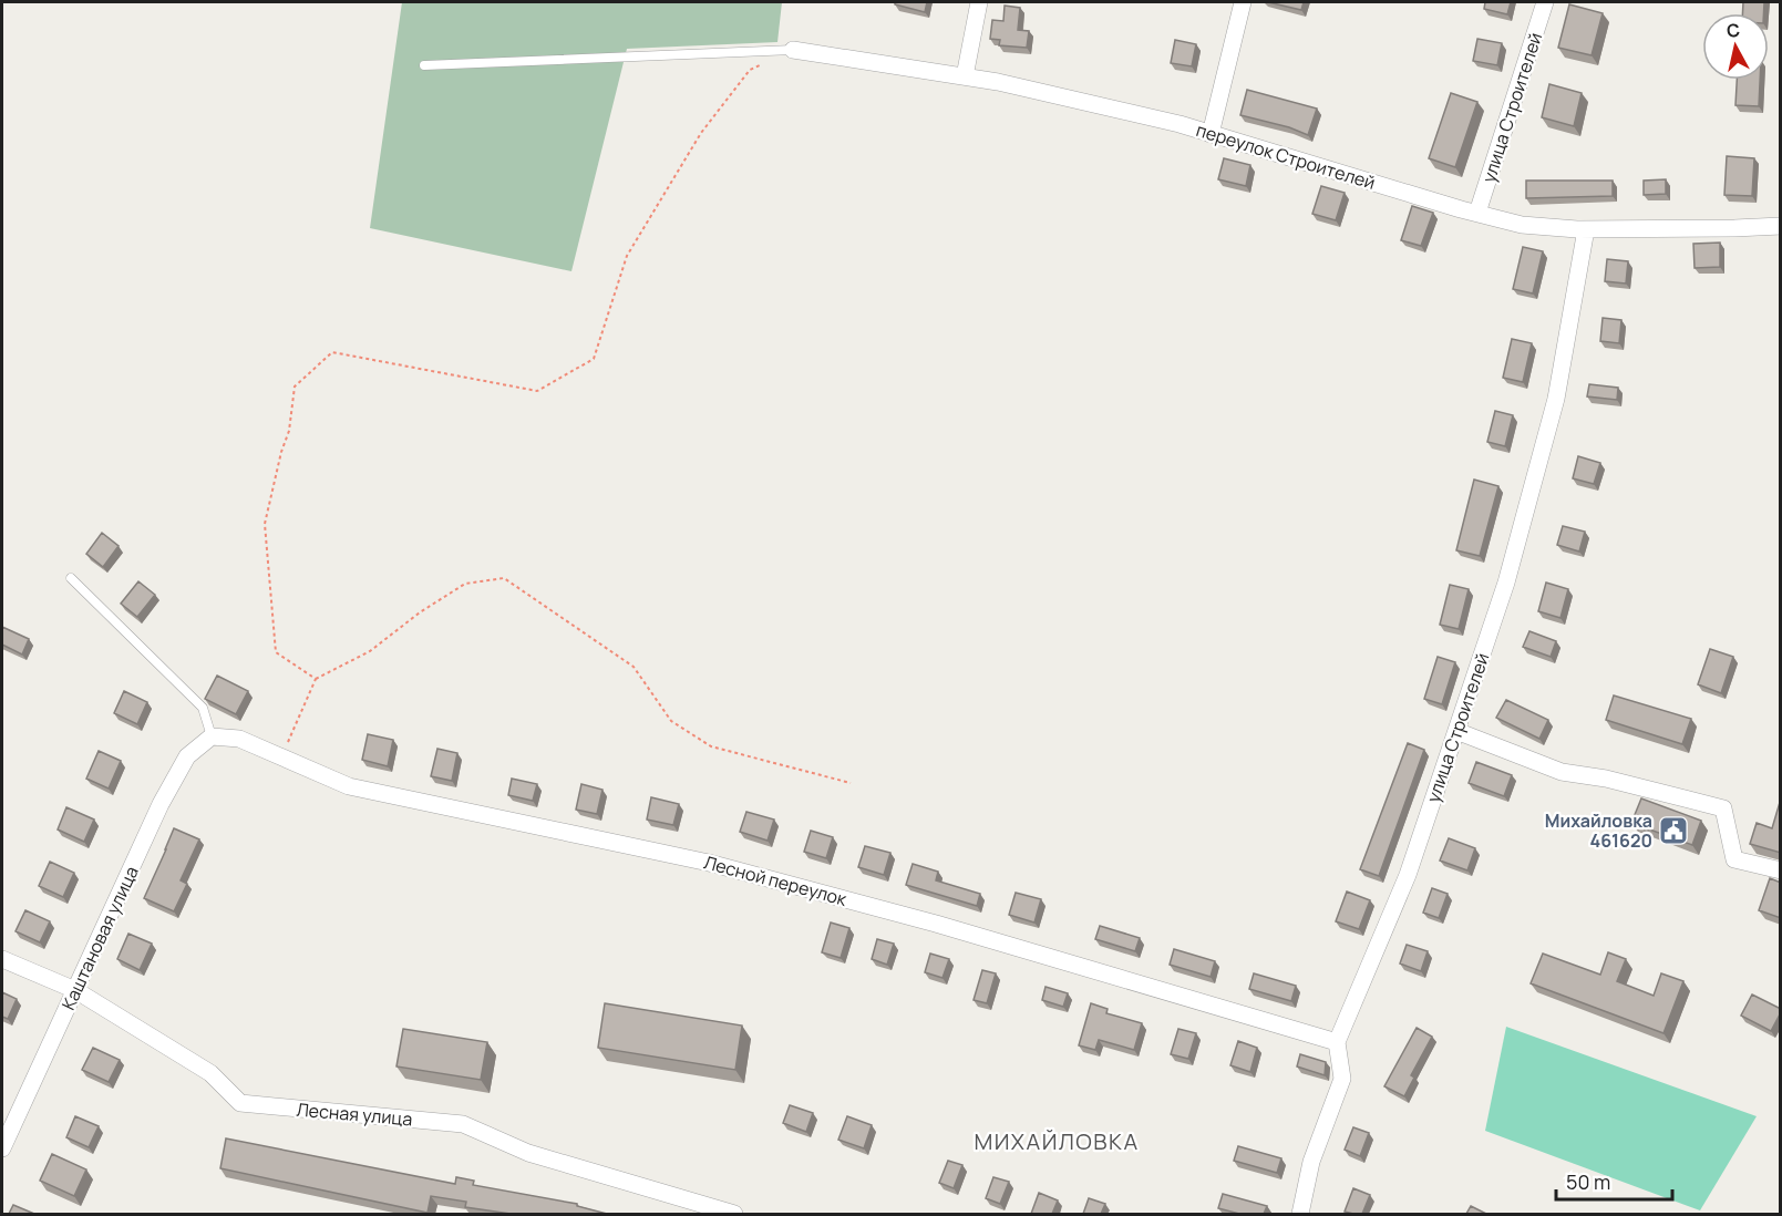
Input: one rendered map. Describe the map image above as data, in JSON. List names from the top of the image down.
{
  "streets": {
    "street": [
      "улица Строителей",
      "переулок Строителей",
      "Лесной переулок",
      "Каштановая улица",
      "Лесная улица"
    ]
  },
  "crossings": [
    ["улица Строителей", "переулок Строителей"],
    ["улица Строителей", "Лесной переулок"],
    ["Лесной переулок", "Каштановая улица"],
    ["Каштановая улица", "Лесная улица"]
  ],
  "districts": ["МИХАЙЛОВКА"],
  "places": {
    "public building": ["Михайловка 461620"]
  },
  "scale_bar": "50 m",
  "north": "top"
}
